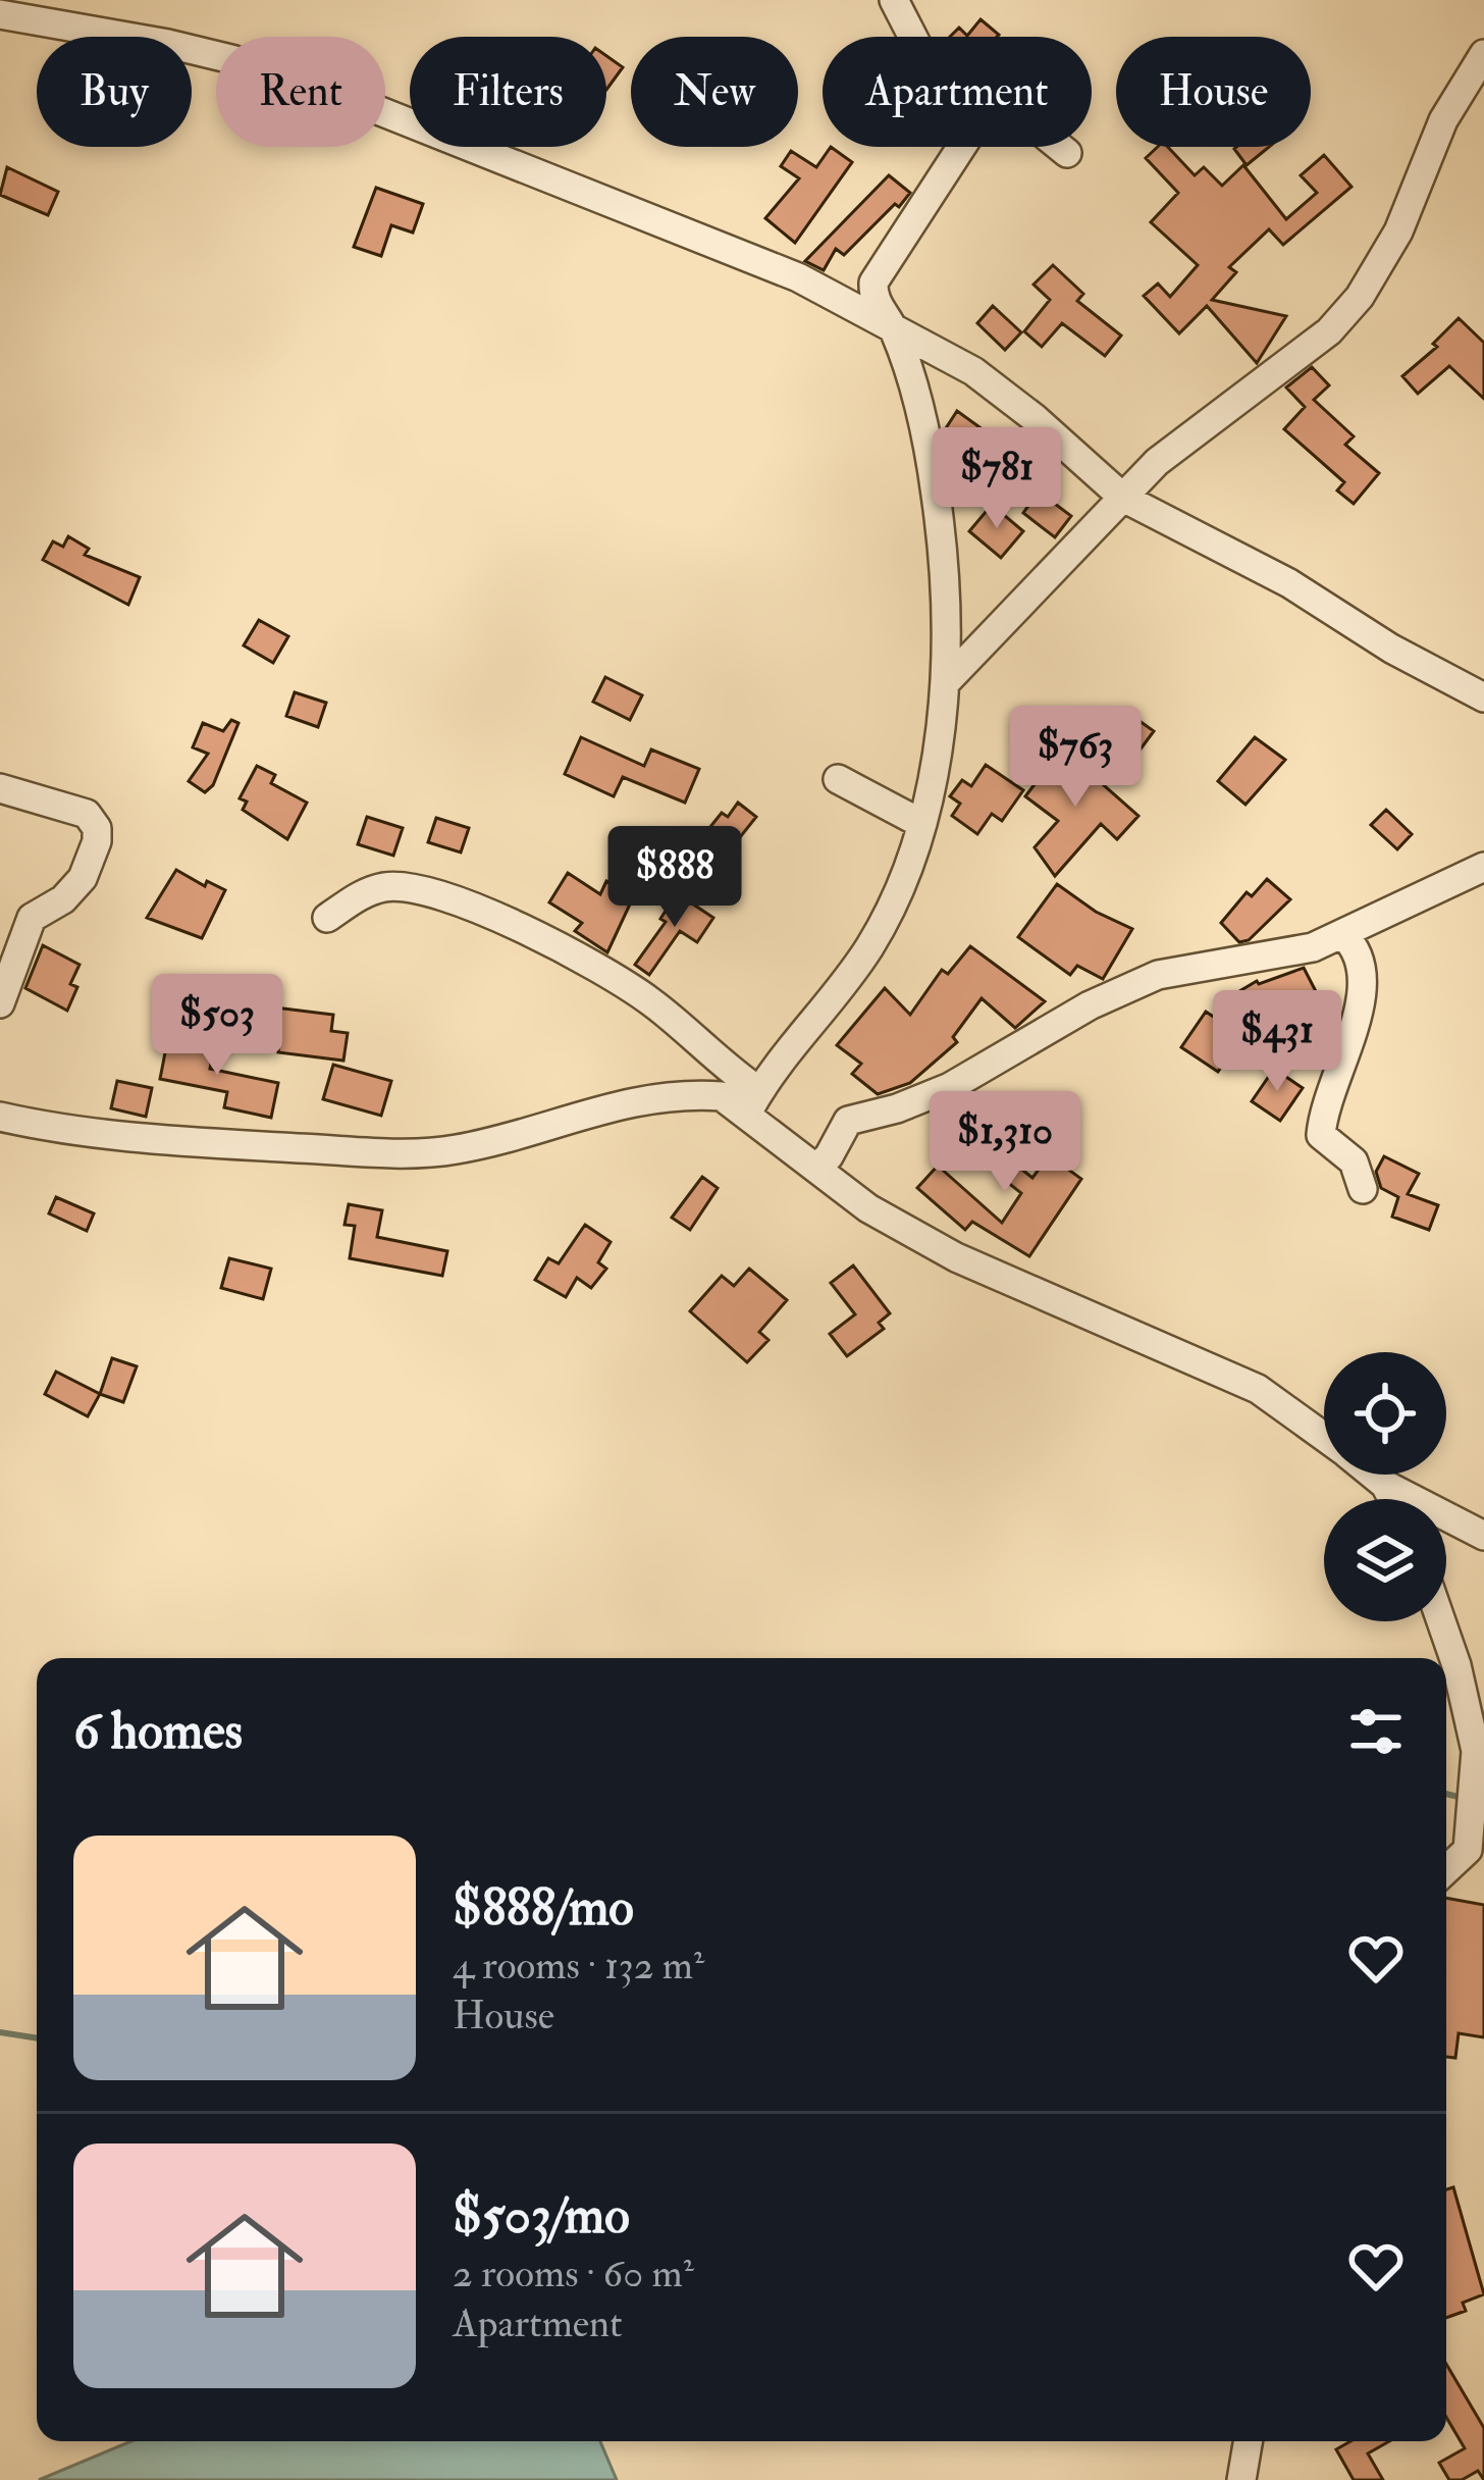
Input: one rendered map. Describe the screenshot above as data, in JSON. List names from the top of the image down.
{
  "page": {
    "chip": [
      "Buy",
      "Rent",
      "Filters",
      "New",
      "Apartment",
      "House"
    ],
    "price": [
      "$781",
      "$763",
      "$888",
      "$503",
      "$431",
      "$1,310"
    ],
    "heading": "6 homes",
    "list": [
      {
        "name": "$888/mo",
        "note": "4 rooms · 132 m² · House"
      },
      {
        "name": "$503/mo",
        "note": "2 rooms · 60 m² · Apartment"
      }
    ]
  }
}
